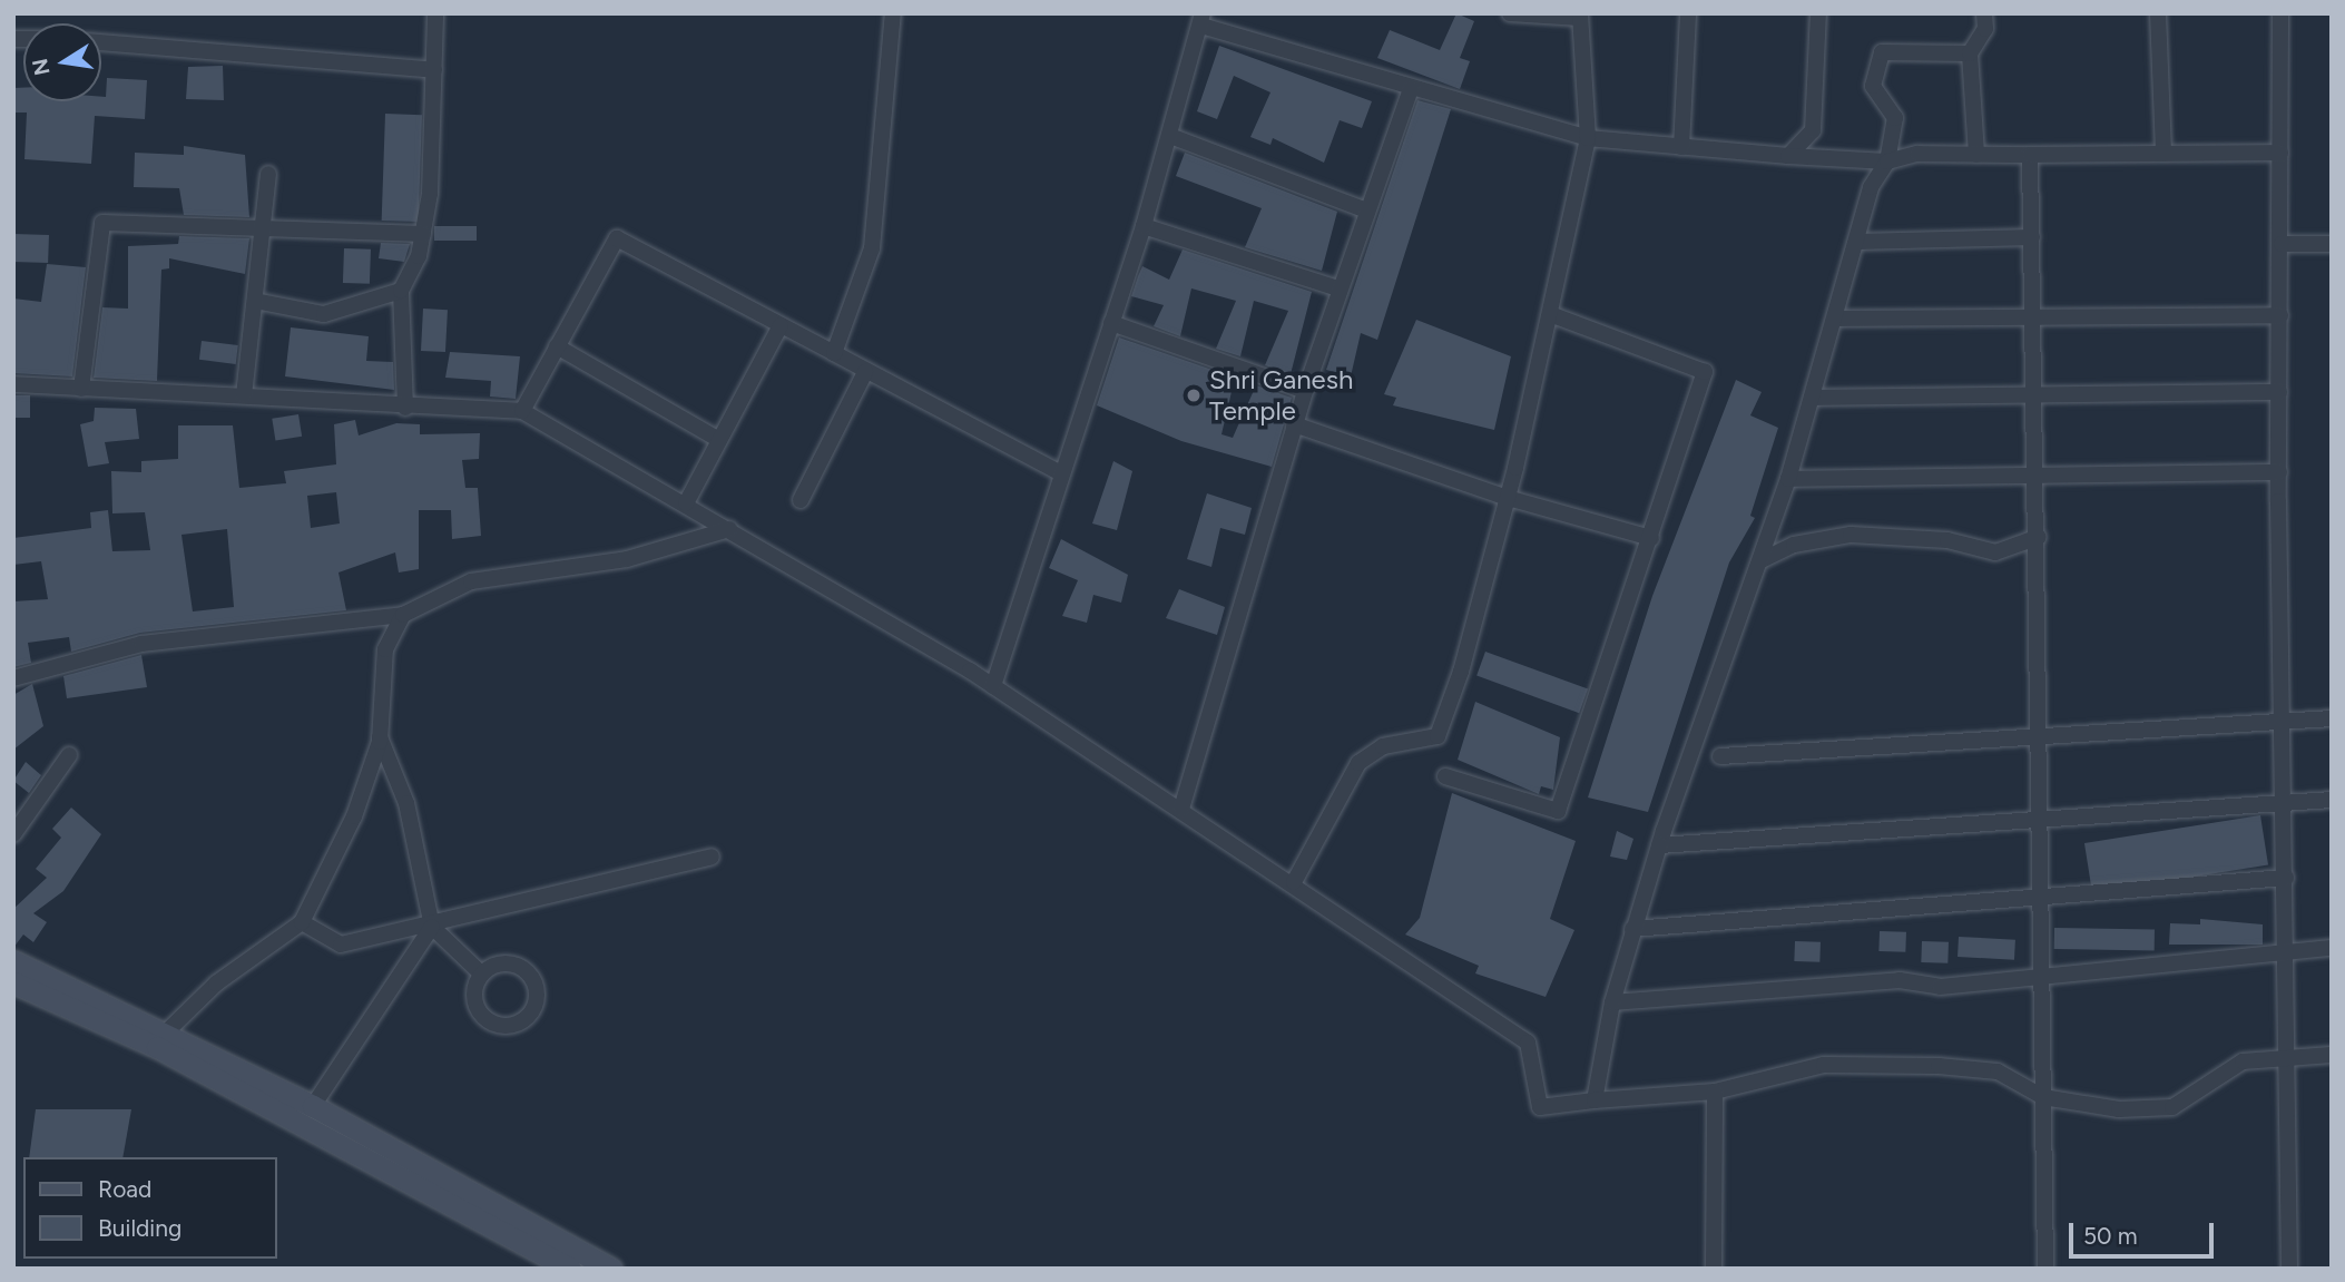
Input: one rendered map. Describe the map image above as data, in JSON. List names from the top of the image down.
{
  "places": ["Shri Ganesh Temple"],
  "legend": ["Road", "Building"],
  "scale_bar": "50 m",
  "north": "left"
}
